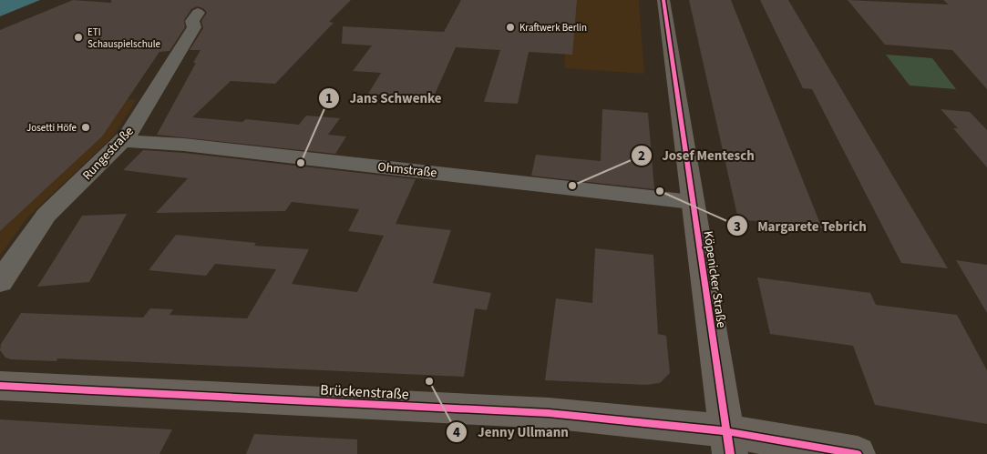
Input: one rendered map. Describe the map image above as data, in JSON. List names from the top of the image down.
{
  "streets": {
    "main road": ["Köpenicker Straße", "Brückenstraße"],
    "street": ["Rungestraße", "Ohmstraße"]
  },
  "crossings": [
    ["Rungestraße", "Ohmstraße"],
    ["Ohmstraße", "Köpenicker Straße"],
    ["Köpenicker Straße", "Brückenstraße"]
  ],
  "places": [
    "Kraftwerk Berlin",
    "ETI Schauspielschule",
    "Josetti Höfe",
    "Jans Schwenke",
    "Josef Mentesch",
    "Margarete Tebrich",
    "Jenny Ullmann"
  ]
}
